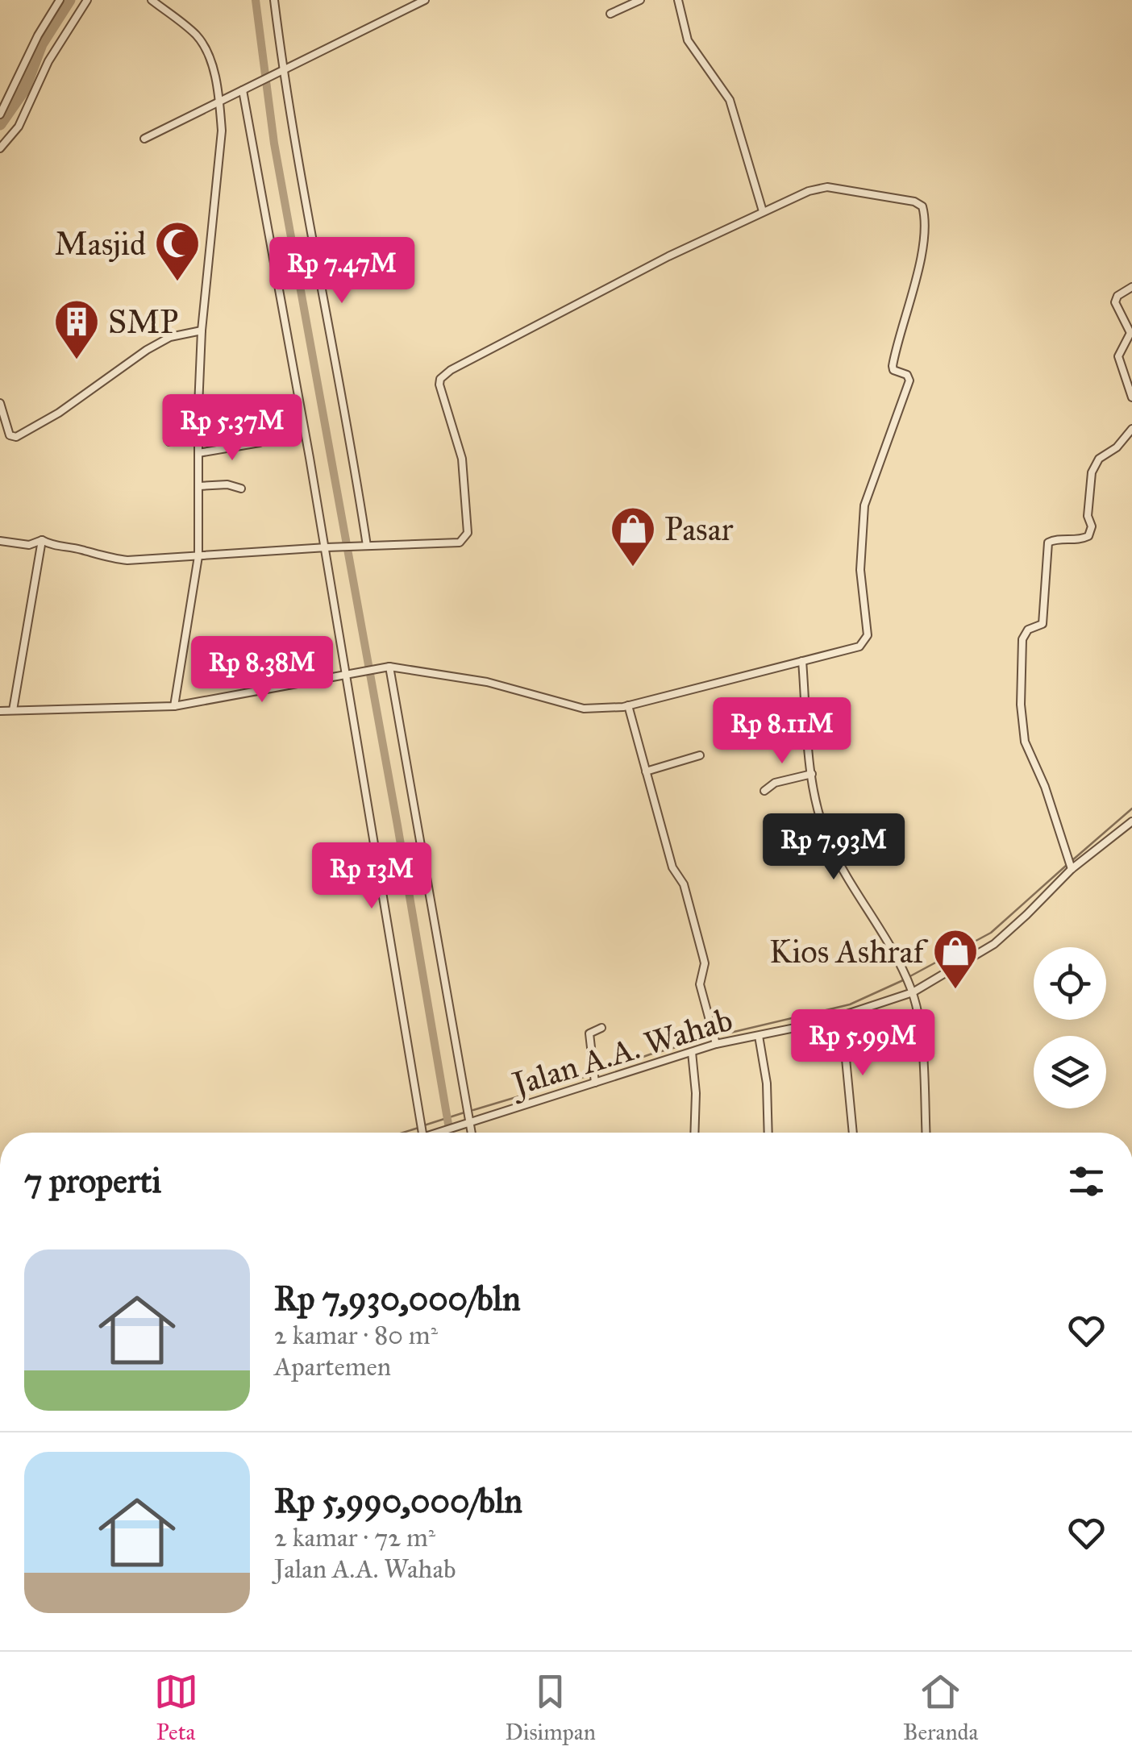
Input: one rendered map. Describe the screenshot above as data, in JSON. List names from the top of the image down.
{
  "streets": {
    "street": ["Jalan A.A. Wahab"]
  },
  "places": {
    "mosque": ["Masjid"],
    "building": ["SMP"],
    "shop": ["Pasar", "Kios Ashraf"]
  },
  "page": {
    "price": [
      "Rp 7.47M",
      "Rp 5.37M",
      "Rp 8.38M",
      "Rp 8.11M",
      "Rp 7.93M",
      "Rp 13M",
      "Rp 5.99M"
    ],
    "heading": "7 properti",
    "list": [
      {
        "name": "Rp 7,930,000/bln",
        "note": "2 kamar · 80 m² · Apartemen"
      },
      {
        "name": "Rp 5,990,000/bln",
        "note": "2 kamar · 72 m² · Jalan A.A. Wahab"
      }
    ],
    "tabs": ["Peta", "Disimpan", "Beranda"]
  }
}
